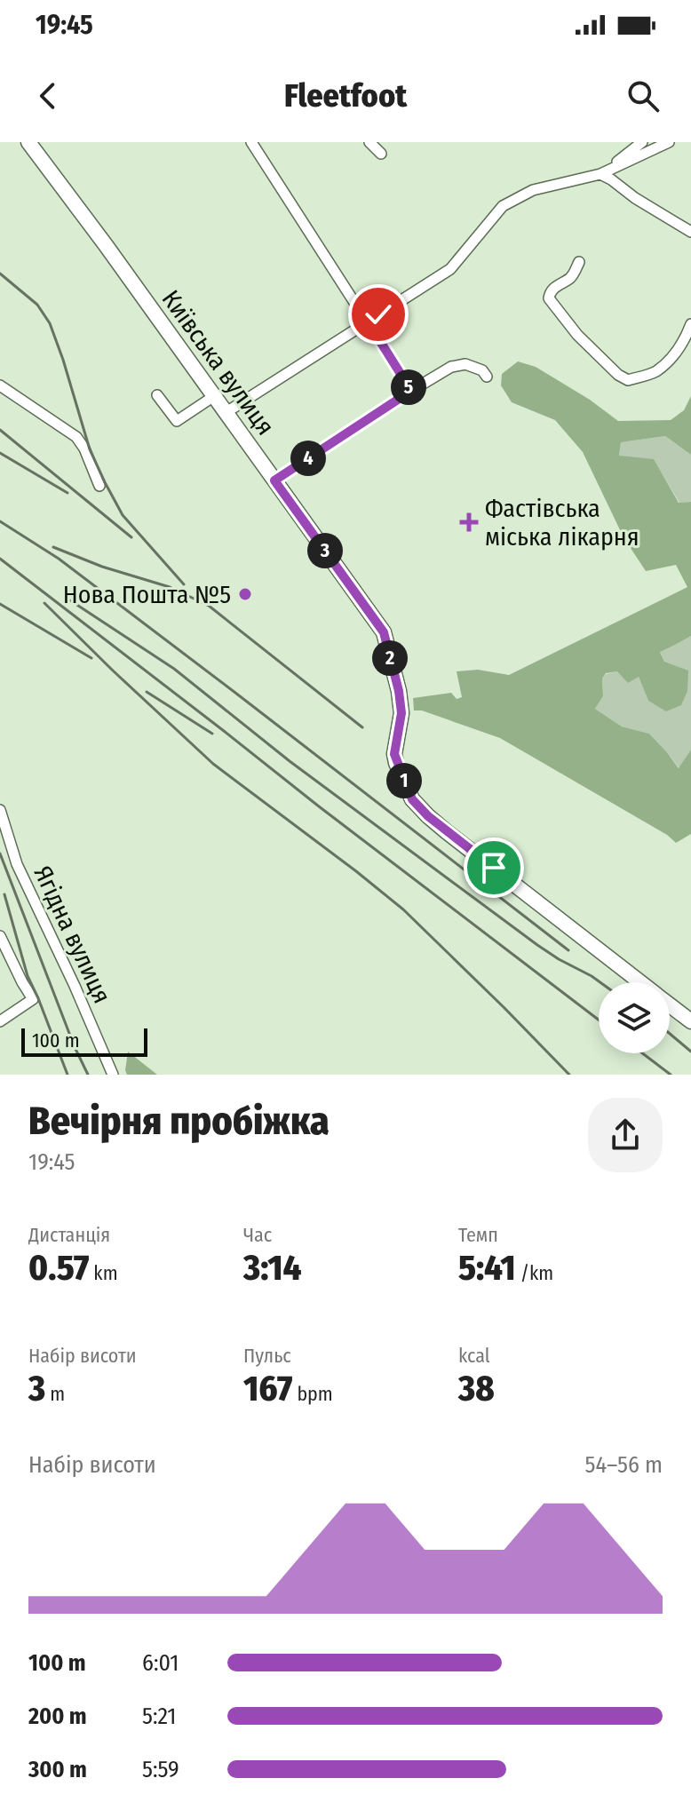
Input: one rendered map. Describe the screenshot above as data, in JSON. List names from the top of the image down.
{
  "streets": {
    "main road": ["Київська вулиця"],
    "street": ["Ягідна вулиця"]
  },
  "places": {
    "health": ["Фастівська міська лікарня"],
    "other": ["Нова Пошта №5"]
  },
  "scale_bar": "100 m",
  "page": {
    "status": "19:45",
    "header": "Fleetfoot",
    "pins": [
      "5",
      "4",
      "3",
      "2",
      "1"
    ],
    "scale": "100 m",
    "heading": ["Вечірня пробіжка", "19:45"],
    "stats": [
      ["Дистанція", "0.57 km"],
      ["Час", "3:14"],
      ["Темп", "5:41 /km"],
      ["Набір висоти", "3 m"],
      ["Пульс", "167 bpm"],
      ["kcal", "38"]
    ],
    "chart": ["Набір висоти", "54–56 m"],
    "list": [
      {
        "name": "100 m",
        "note": "6:01"
      },
      {
        "name": "200 m",
        "note": "5:21"
      },
      {
        "name": "300 m",
        "note": "5:59"
      }
    ]
  }
}
